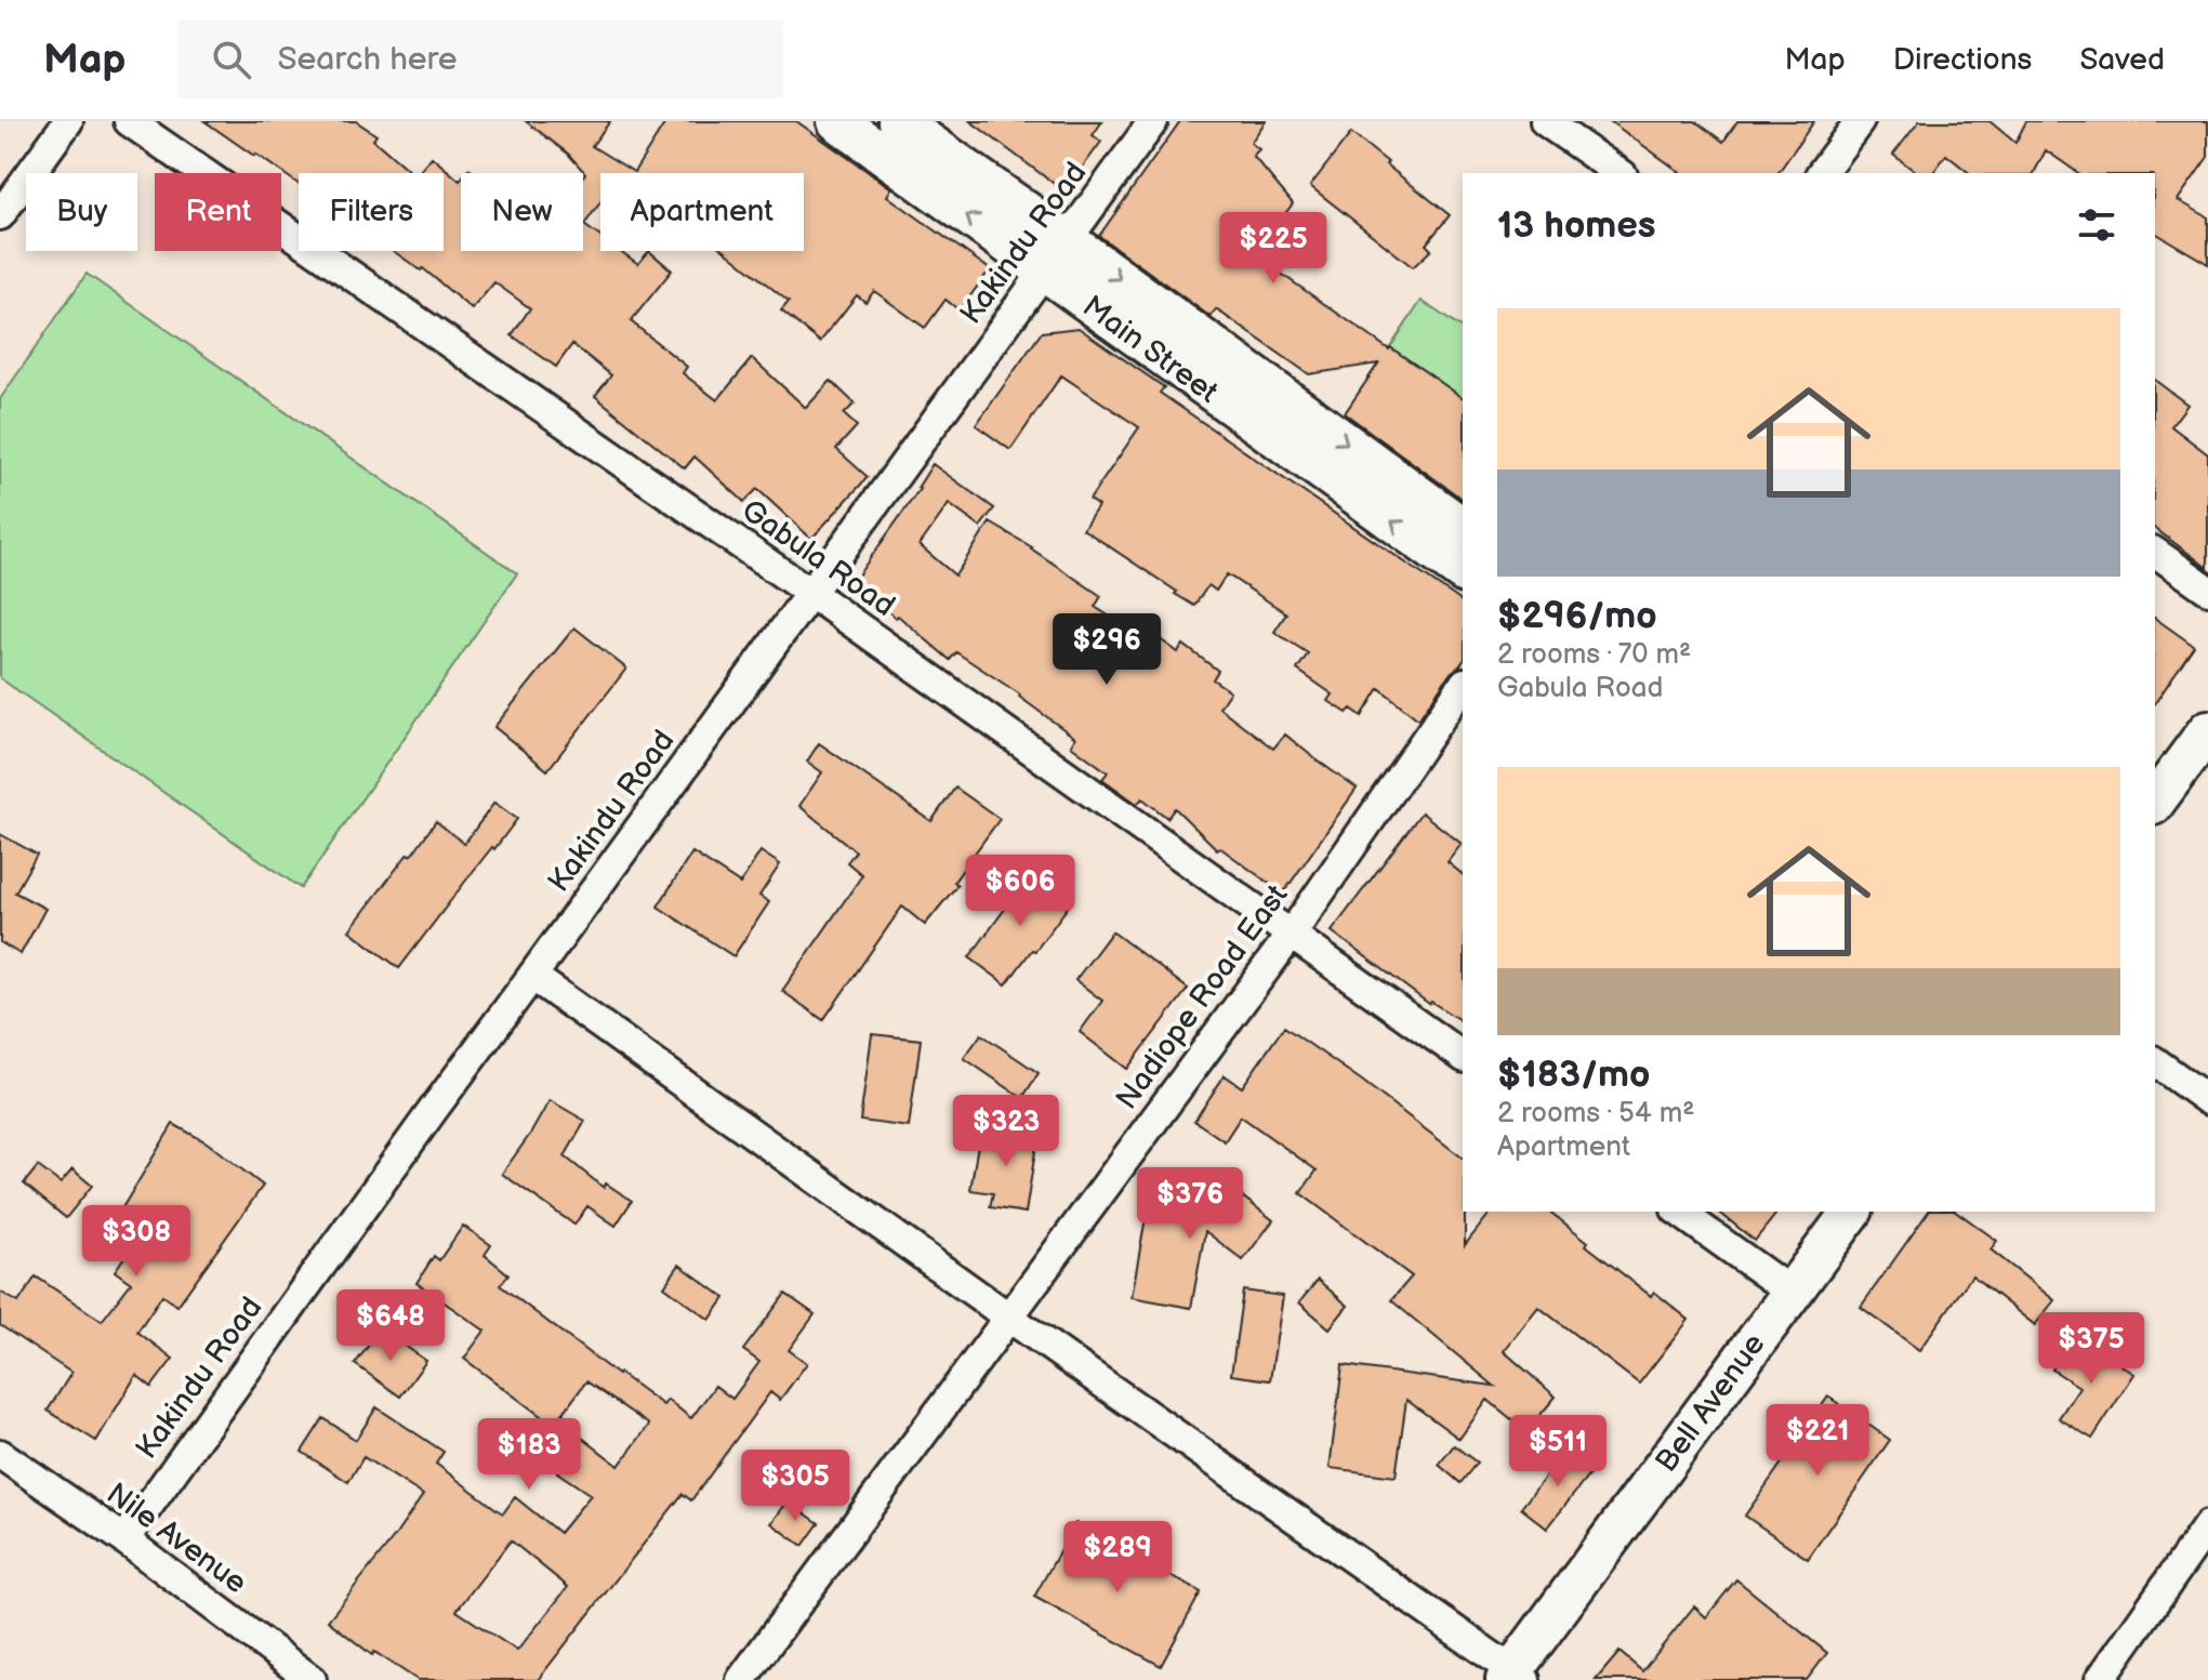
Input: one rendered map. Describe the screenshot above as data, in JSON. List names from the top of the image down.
{
  "streets": {
    "street": [
      "Kakindu Road",
      "Main Street",
      "Gabula Road",
      "Nadiope Road East",
      "Bell Avenue",
      "Nile Avenue"
    ]
  },
  "crossings": [
    ["Kakindu Road", "Main Street"],
    ["Kakindu Road", "Gabula Road"],
    ["Kakindu Road", "Nile Avenue"],
    ["Gabula Road", "Nadiope Road East"]
  ],
  "page": {
    "header": "Map",
    "search": "Search here",
    "nav": ["Map", "Directions", "Saved"],
    "chip": [
      "Buy",
      "Rent",
      "Filters",
      "New",
      "Apartment"
    ],
    "heading": "13 homes",
    "price": [
      "$225",
      "$296",
      "$606",
      "$323",
      "$376",
      "$308",
      "$648",
      "$375",
      "$221",
      "$511",
      "$183",
      "$305",
      "$289"
    ],
    "list": [
      {
        "name": "$296/mo",
        "note": "2 rooms · 70 m² · Gabula Road"
      },
      {
        "name": "$183/mo",
        "note": "2 rooms · 54 m² · Apartment"
      }
    ]
  }
}
